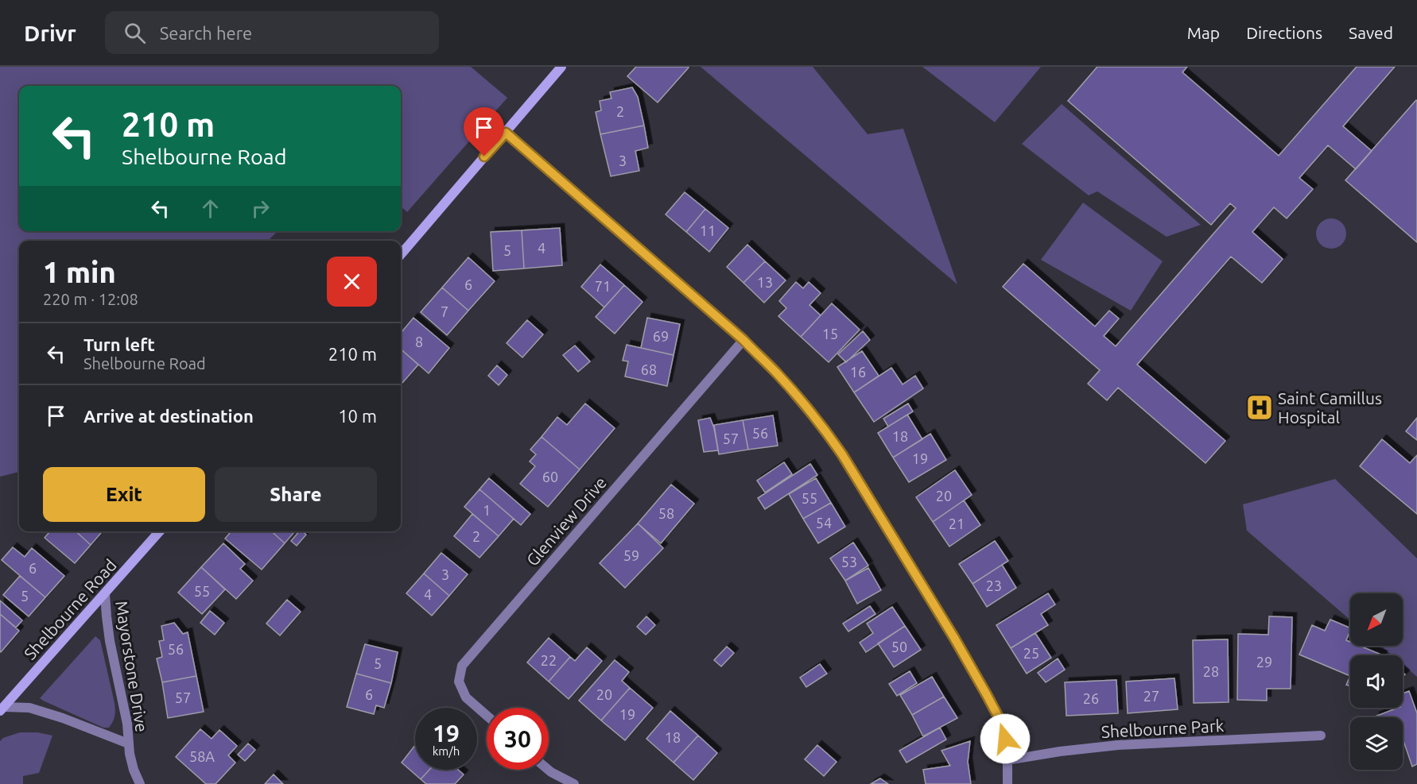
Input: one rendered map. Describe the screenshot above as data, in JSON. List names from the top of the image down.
{
  "streets": {
    "main road": ["Shelbourne Road"],
    "street": ["Glenview Drive", "Mayorstone Drive", "Shelbourne Park"]
  },
  "crossings": [
    ["Shelbourne Road", "Mayorstone Drive"]
  ],
  "places": {
    "hospital": ["Saint Camillus Hospital"]
  },
  "house_numbers": [
    "2",
    "3",
    "11",
    "4",
    "5",
    "13",
    "6",
    "71",
    "7",
    "15",
    "69",
    "8",
    "68",
    "16",
    "56",
    "18",
    "57",
    "19",
    "60",
    "20",
    "55",
    "1",
    "58",
    "54",
    "21",
    "2",
    "59",
    "53",
    "6",
    "3",
    "23",
    "55",
    "4",
    "5",
    "50",
    "56",
    "25",
    "22",
    "29",
    "5",
    "28",
    "6",
    "20",
    "27",
    "57",
    "26",
    "19",
    "18",
    "58A"
  ],
  "north": "bottom left",
  "page": {
    "header": "Drivr",
    "search": "Search here",
    "nav": ["Map", "Directions", "Saved"],
    "turn": ["210 m", "Shelbourne Road"],
    "heading": ["1 min", "220 m · 12:08"],
    "list": [
      {
        "name": "Turn left",
        "note": "Shelbourne Road",
        "value": "210 m"
      },
      {
        "name": "Arrive at destination",
        "value": "10 m"
      }
    ],
    "buttons": ["Exit", "Share"],
    "speed": "19 km/h",
    "limit": "30"
  }
}
